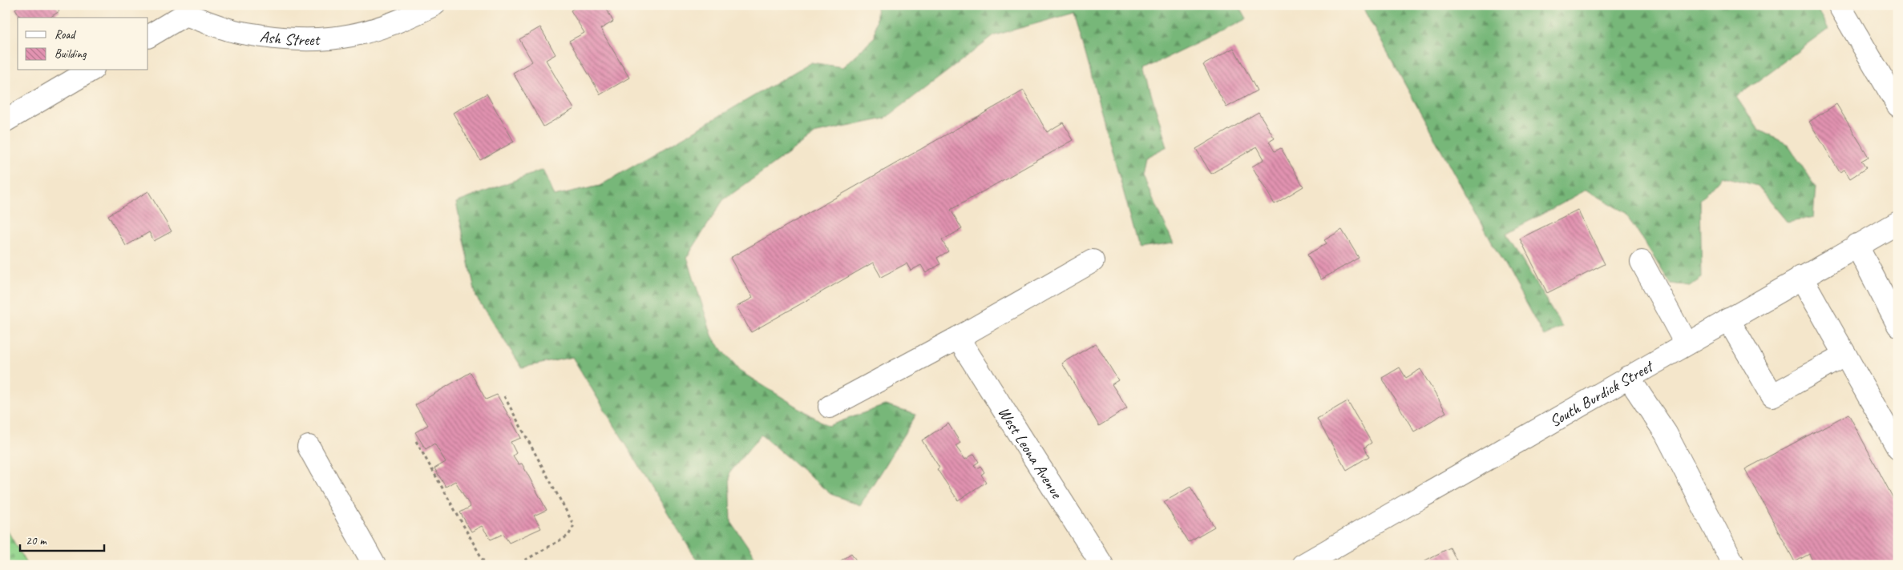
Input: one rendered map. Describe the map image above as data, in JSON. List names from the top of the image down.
{
  "streets": {
    "street": ["Ash Street", "South Burdick Street", "West Leona Avenue"]
  },
  "legend": ["Road", "Building"],
  "scale_bar": "20 m"
}
